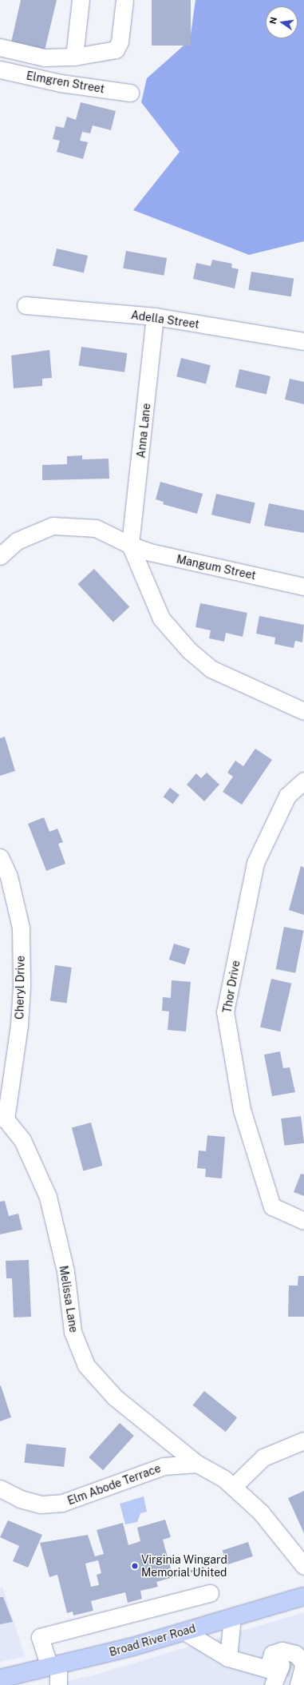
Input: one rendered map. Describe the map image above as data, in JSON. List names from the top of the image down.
{
  "streets": {
    "main road": ["Broad River Road"],
    "street": [
      "Elmgren Street",
      "Adella Street",
      "Anna Lane",
      "Mangum Street",
      "Thor Drive",
      "Cheryl Drive",
      "Melissa Lane",
      "Elm Abode Terrace"
    ]
  },
  "crossings": [
    ["Adella Street", "Anna Lane"],
    ["Anna Lane", "Mangum Street"],
    ["Cheryl Drive", "Melissa Lane"],
    ["Melissa Lane", "Elm Abode Terrace"]
  ],
  "places": ["Virginia Wingard Memorial United"],
  "north": "left"
}
